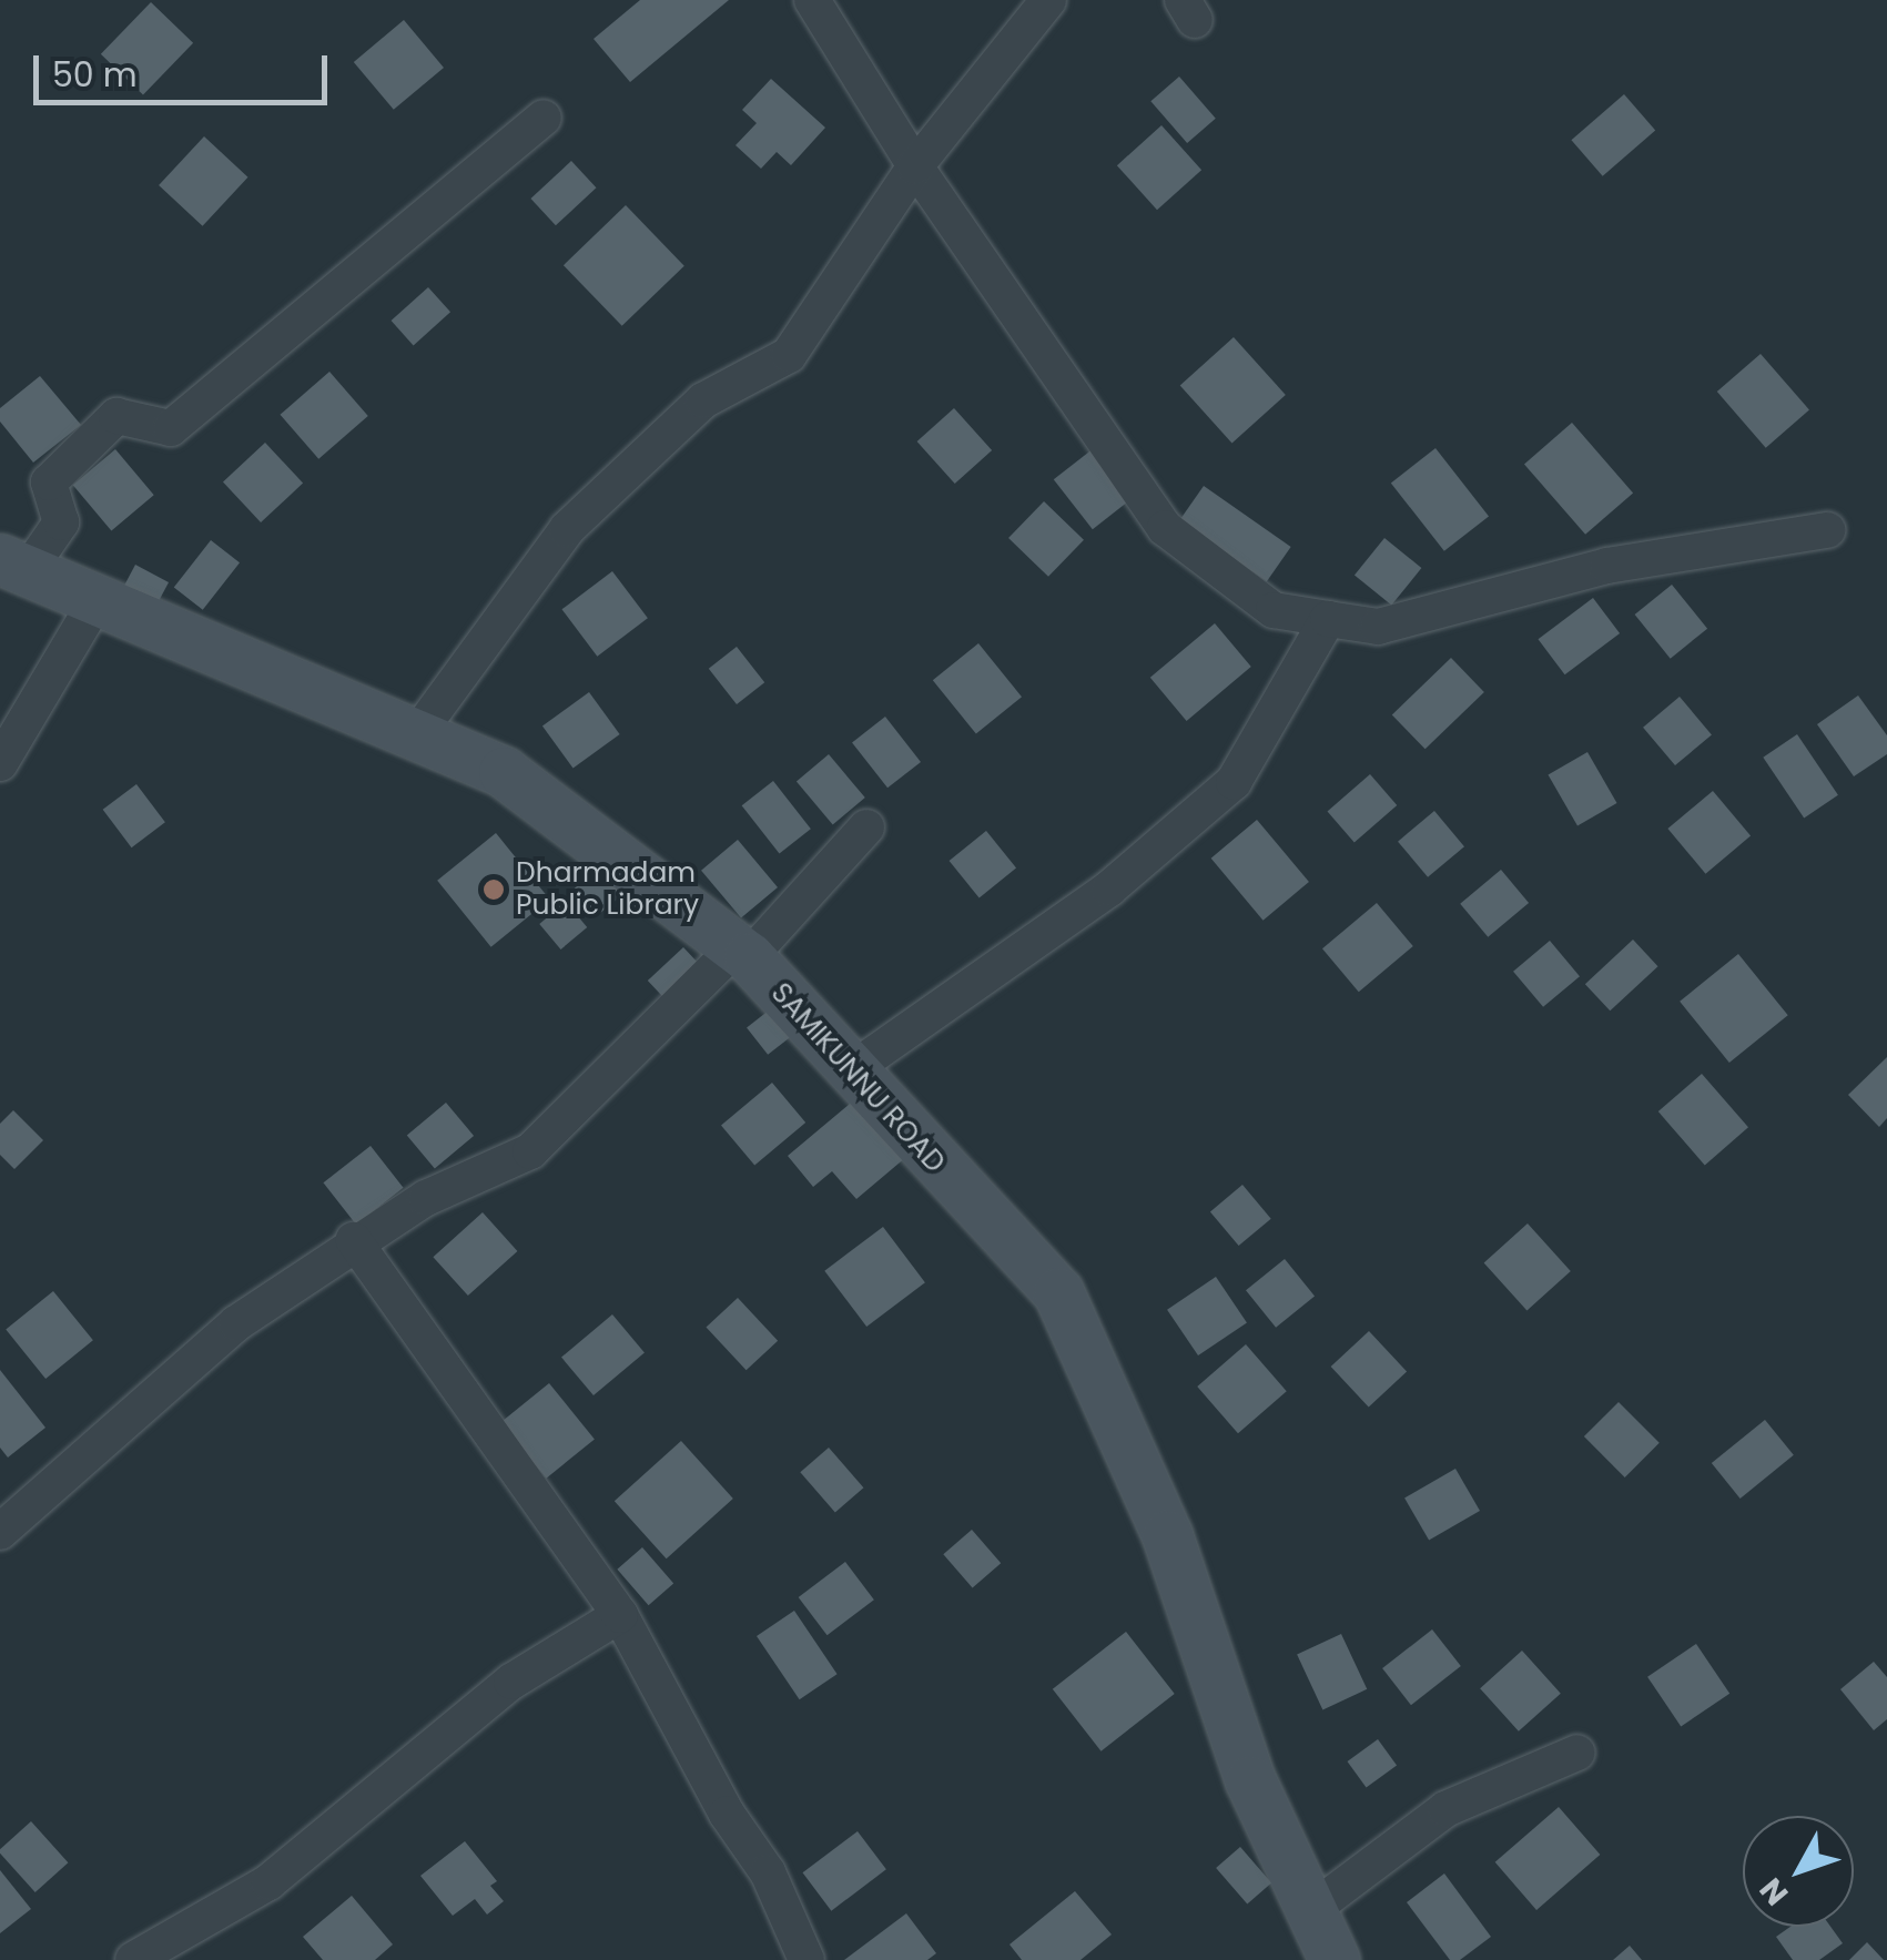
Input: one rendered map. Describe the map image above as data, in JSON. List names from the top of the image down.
{
  "streets": {
    "main road": ["SAMIKUNNU ROAD"]
  },
  "places": ["Dharmadam Public Library"],
  "scale_bar": "50 m",
  "north": "bottom left"
}
